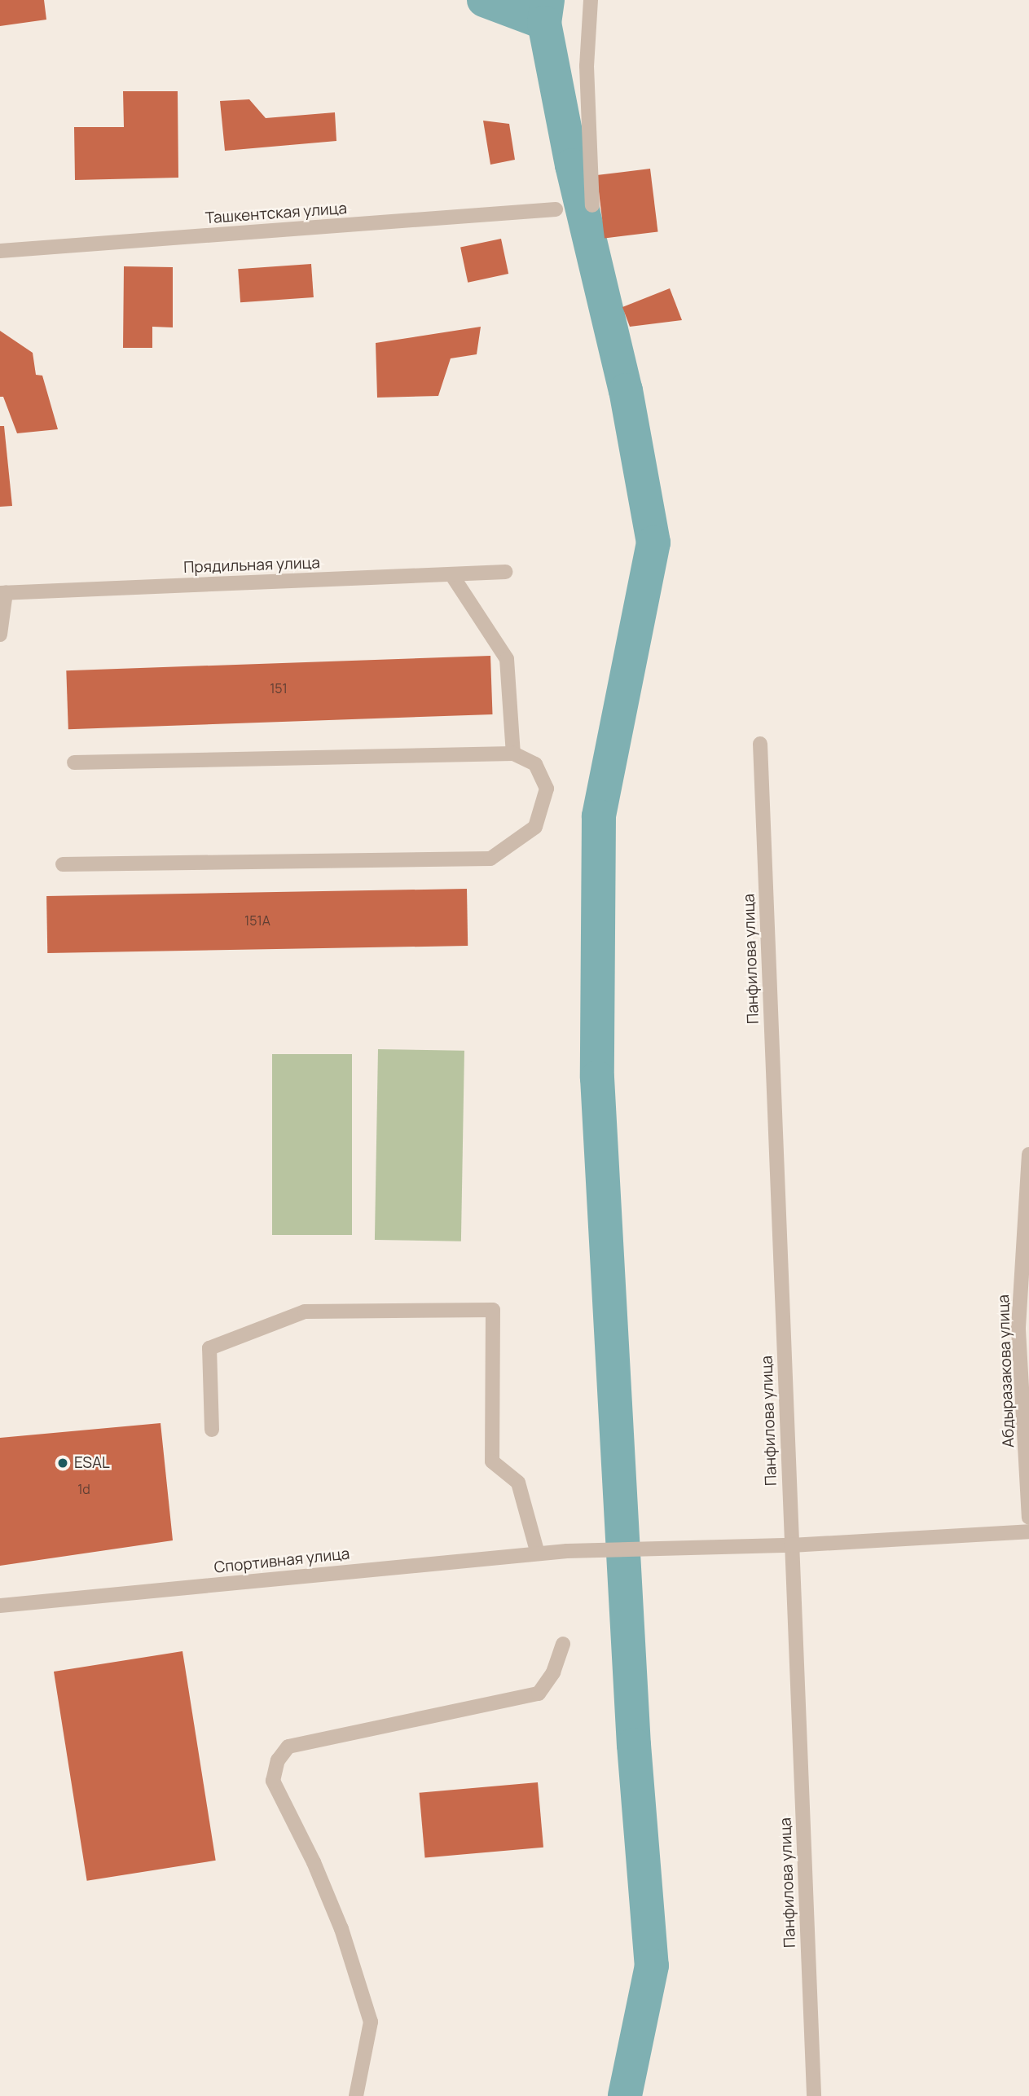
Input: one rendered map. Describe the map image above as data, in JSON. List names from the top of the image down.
{
  "streets": {
    "street": [
      "Ташкентская улица",
      "Прядильная улица",
      "Панфилова улица",
      "Абдыразакова улица",
      "Спортивная улица"
    ]
  },
  "crossings": [
    ["Панфилова улица", "Спортивная улица"]
  ],
  "places": ["ESAL"],
  "house_numbers": ["151", "151А", "1d"]
}
